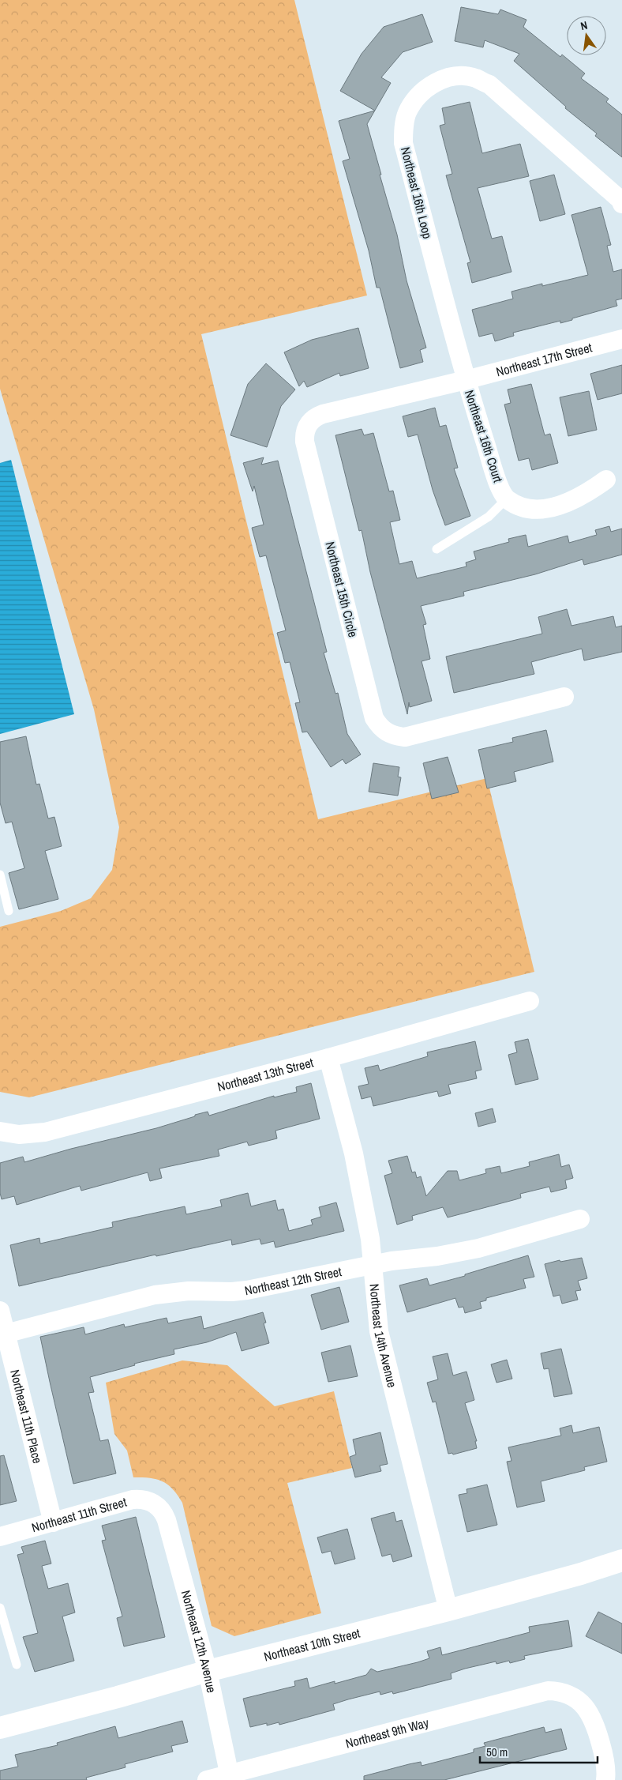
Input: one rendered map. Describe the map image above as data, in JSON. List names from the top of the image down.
{
  "streets": {
    "street": [
      "Northeast 16th Loop",
      "Northeast 17th Street",
      "Northeast 16th Court",
      "Northeast 15th Circle",
      "Northeast 13th Street",
      "Northeast 12th Street",
      "Northeast 14th Avenue",
      "Northeast 11th Place",
      "Northeast 11th Street",
      "Northeast 12th Avenue",
      "Northeast 10th Street",
      "Northeast 9th Way"
    ]
  },
  "crossings": [
    ["Northeast 16th Loop", "Northeast 17th Street"],
    ["Northeast 16th Loop", "Northeast 16th Court"],
    ["Northeast 16th Loop", "Northeast 15th Circle"],
    ["Northeast 17th Street", "Northeast 16th Court"],
    ["Northeast 17th Street", "Northeast 15th Circle"],
    ["Northeast 16th Court", "Northeast 15th Circle"],
    ["Northeast 13th Street", "Northeast 14th Avenue"],
    ["Northeast 12th Street", "Northeast 14th Avenue"],
    ["Northeast 12th Street", "Northeast 11th Place"],
    ["Northeast 14th Avenue", "Northeast 10th Street"],
    ["Northeast 11th Place", "Northeast 11th Street"],
    ["Northeast 11th Street", "Northeast 12th Avenue"],
    ["Northeast 12th Avenue", "Northeast 10th Street"],
    ["Northeast 12th Avenue", "Northeast 9th Way"]
  ],
  "scale_bar": "50 m",
  "north": "top"
}
